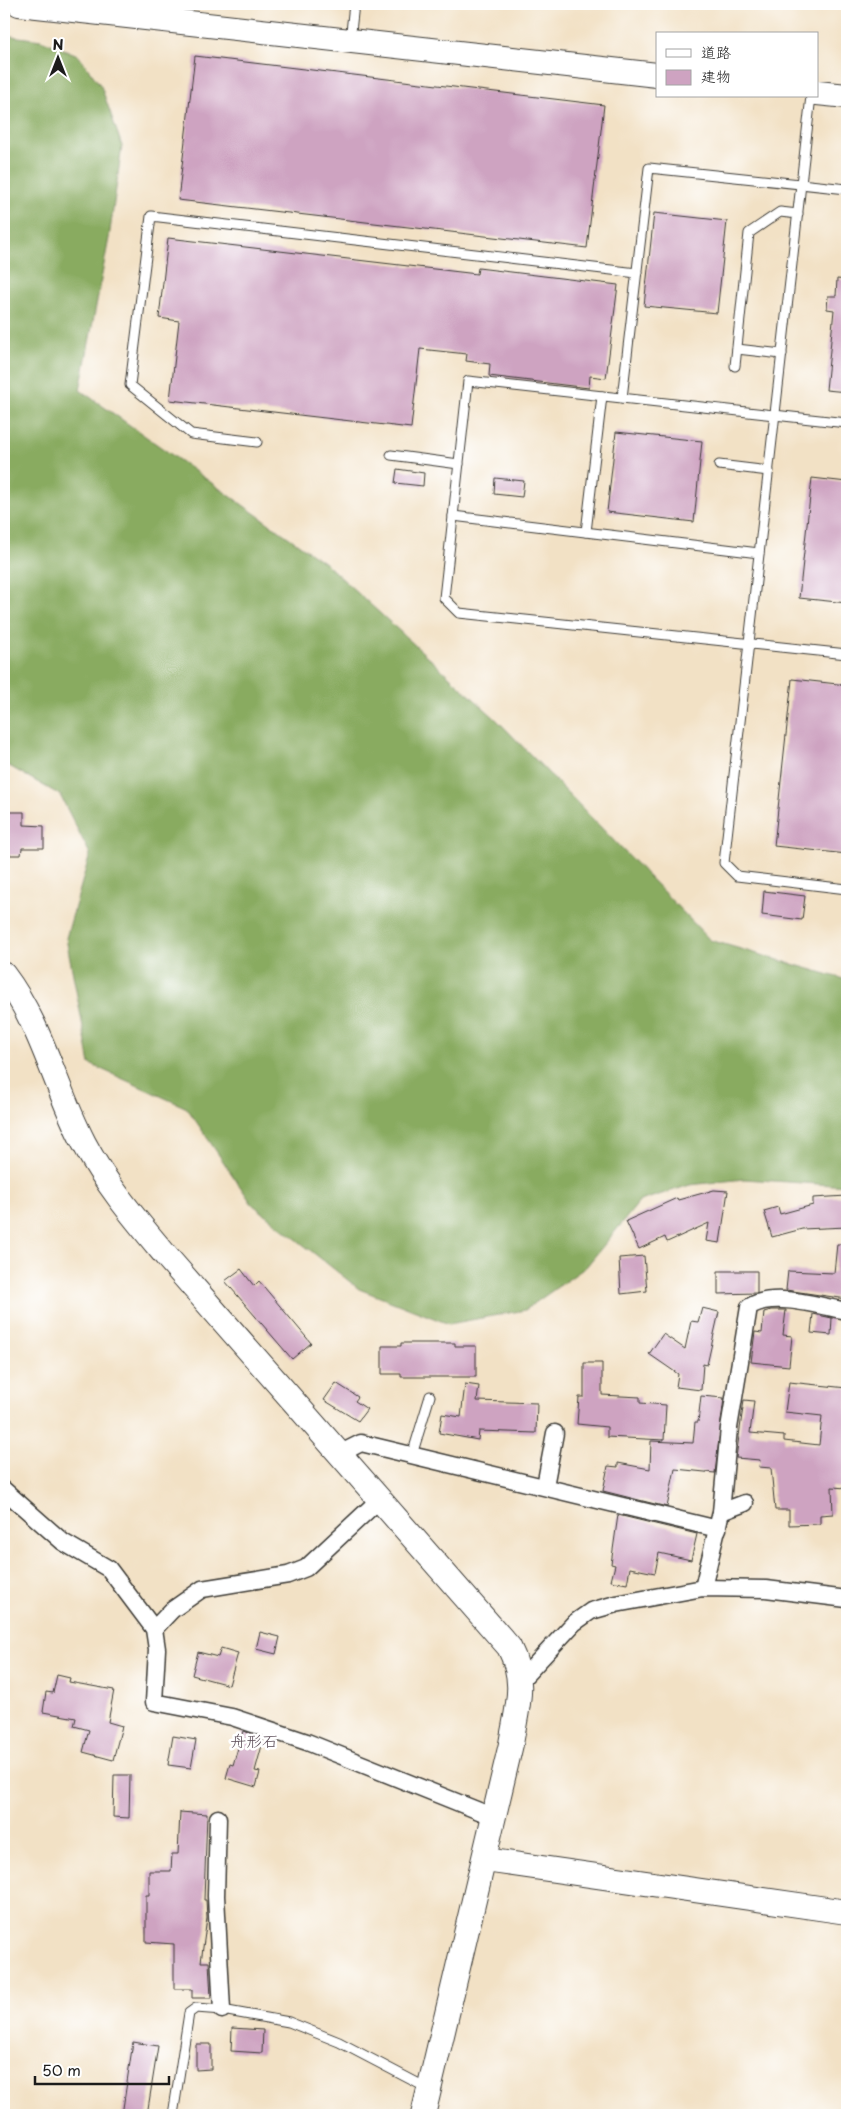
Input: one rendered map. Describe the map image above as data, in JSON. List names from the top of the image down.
{
  "districts": ["舟形石"],
  "legend": ["道路", "建物"],
  "scale_bar": "50 m",
  "north": "top"
}
